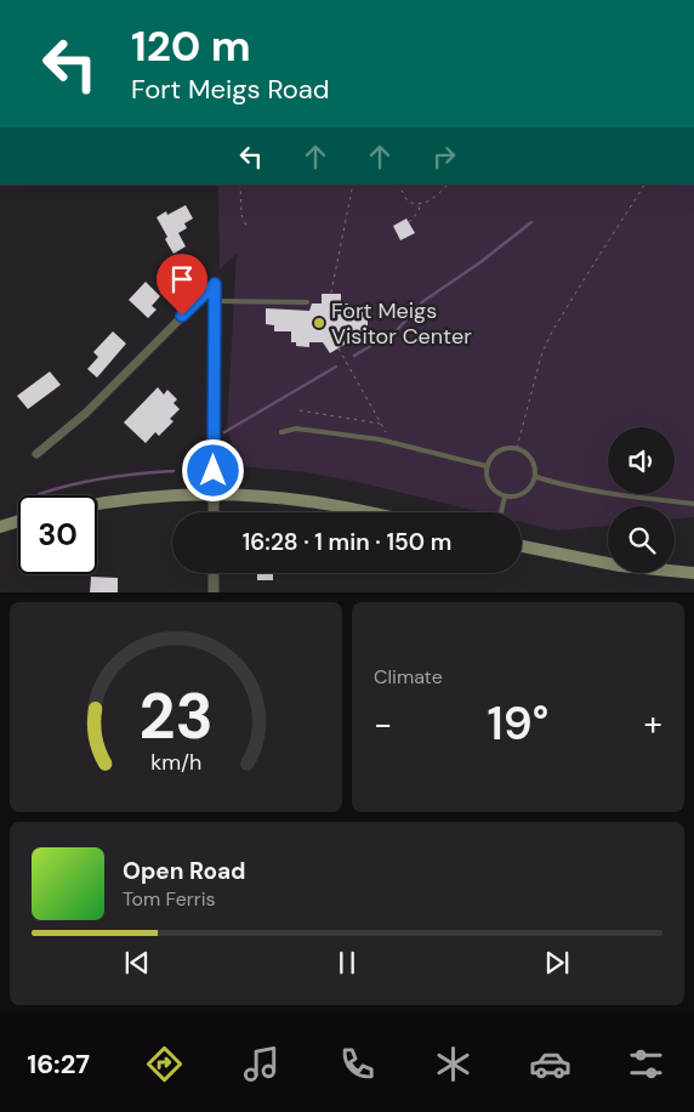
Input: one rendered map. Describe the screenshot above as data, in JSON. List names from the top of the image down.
{
  "places": ["Fort Meigs Visitor Center"],
  "page": {
    "turn": ["120 m", "Fort Meigs Road"],
    "limit": "30",
    "trip": "16:28 · 1 min · 150 m",
    "tile": "Climate",
    "heat": ["−", "19°", "+"],
    "song": ["Open Road", "Tom Ferris"],
    "tabs": "16:27",
    "gauge": ["23", "km/h"]
  }
}
